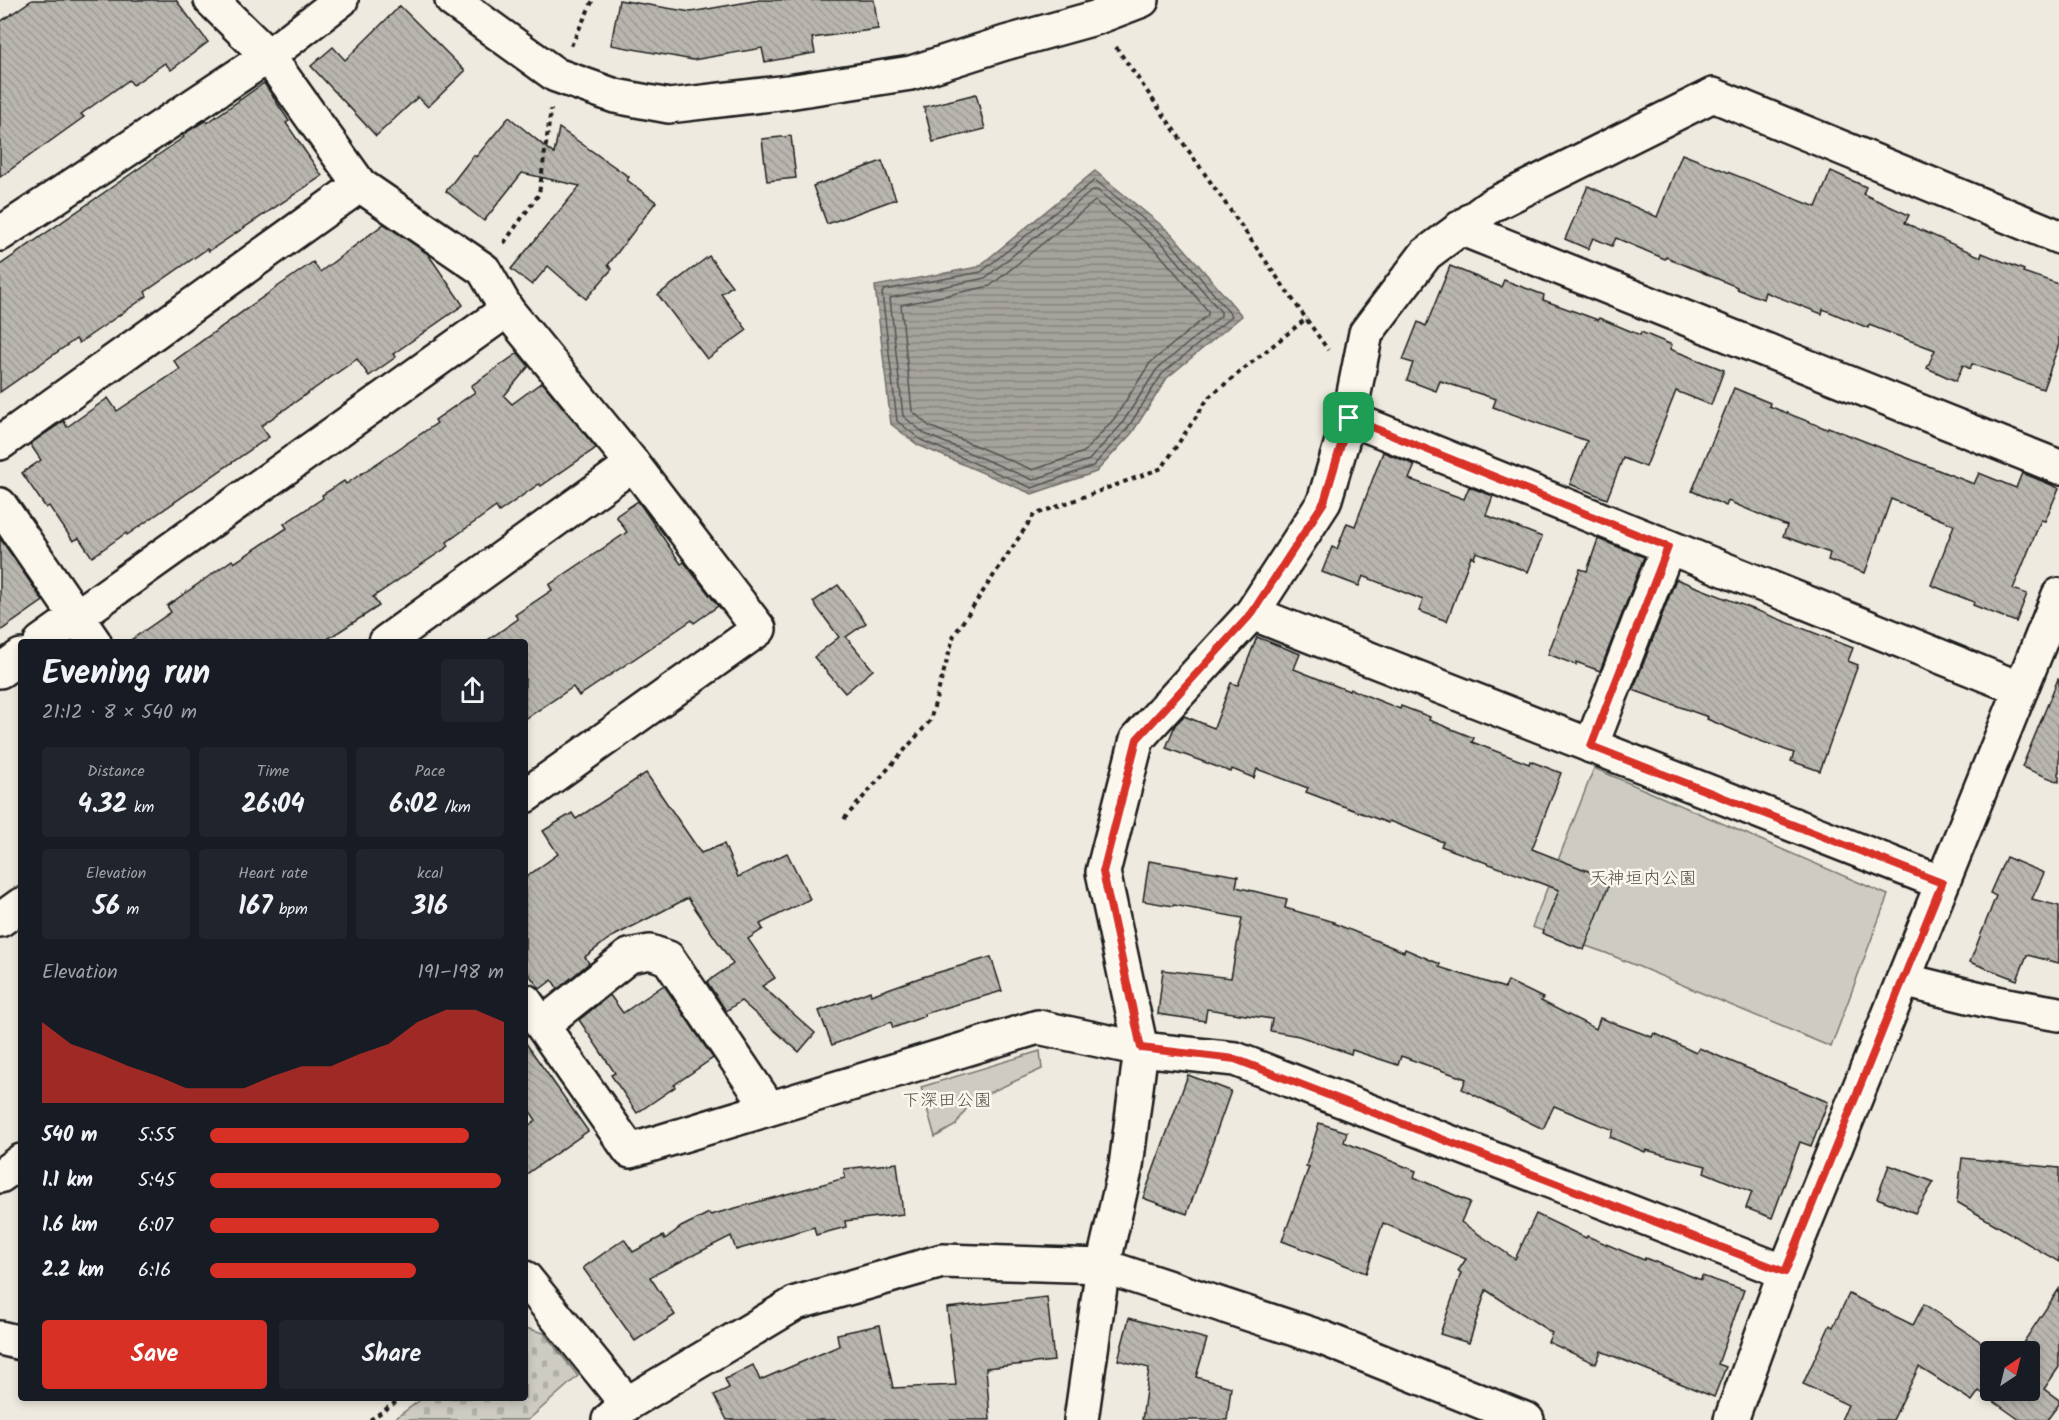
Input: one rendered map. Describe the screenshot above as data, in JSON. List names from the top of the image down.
{
  "parks": ["天神垣内公園", "下深田公園"],
  "north": "top right",
  "page": {
    "heading": ["Evening run", "21:12 · 8 × 540 m"],
    "stats": [
      ["Distance", "4.32 km"],
      ["Time", "26:04"],
      ["Pace", "6:02 /km"],
      ["Elevation", "56 m"],
      ["Heart rate", "167 bpm"],
      ["kcal", "316"]
    ],
    "chart": ["Elevation", "191–198 m"],
    "list": [
      {
        "name": "540 m",
        "note": "5:55"
      },
      {
        "name": "1.1 km",
        "note": "5:45"
      },
      {
        "name": "1.6 km",
        "note": "6:07"
      },
      {
        "name": "2.2 km",
        "note": "6:16"
      }
    ],
    "buttons": ["Save", "Share"]
  }
}
